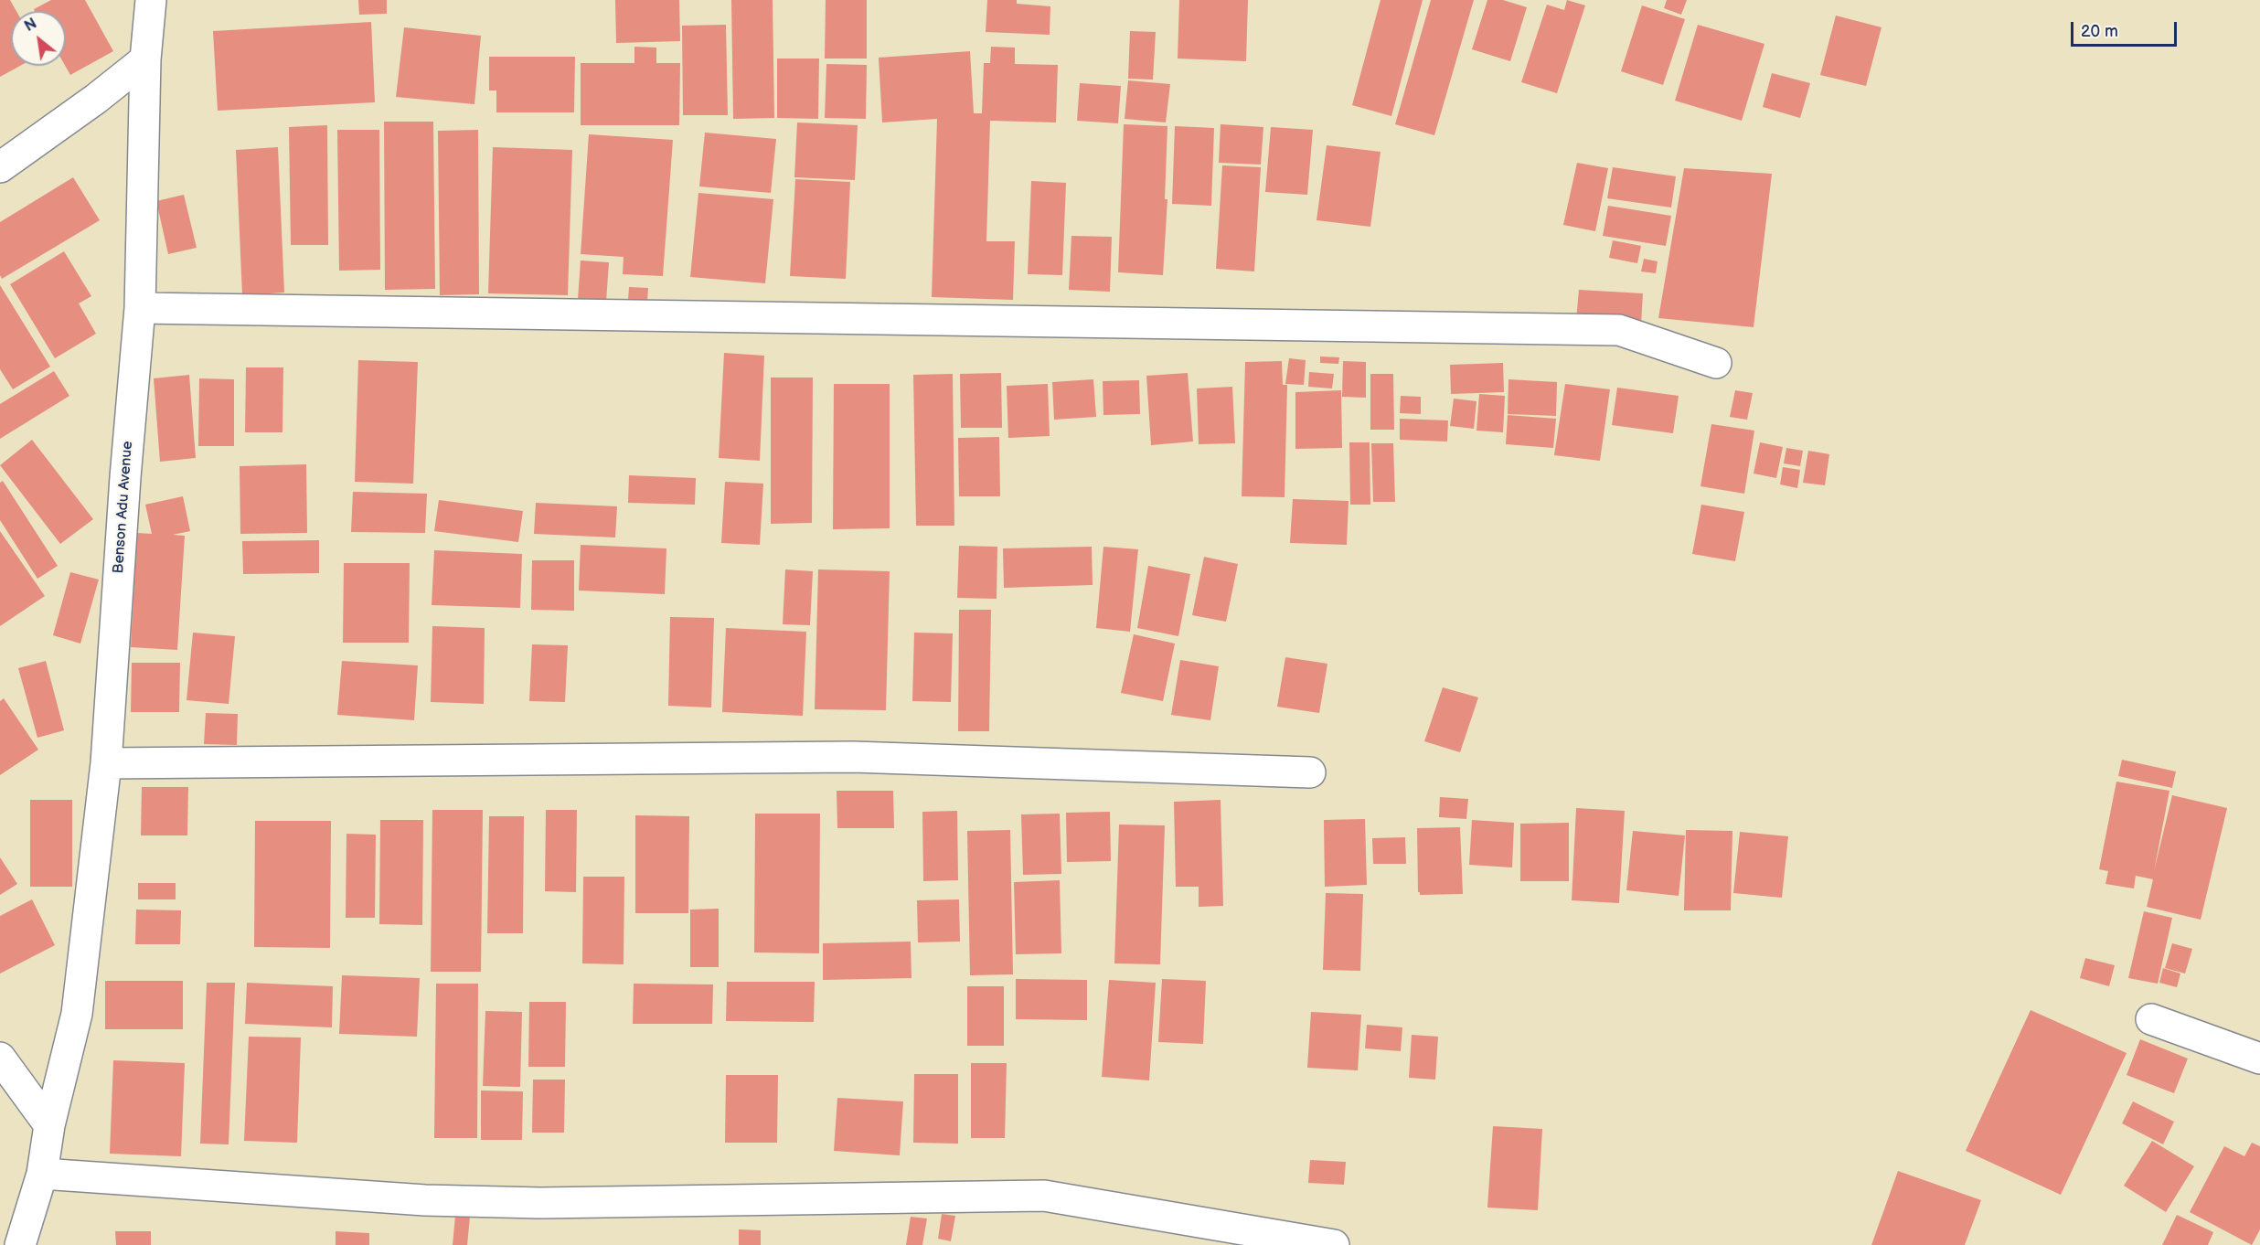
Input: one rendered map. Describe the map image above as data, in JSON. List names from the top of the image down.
{
  "streets": {
    "street": ["Benson Adu Avenue"]
  },
  "scale_bar": "20 m",
  "north": "top left"
}
